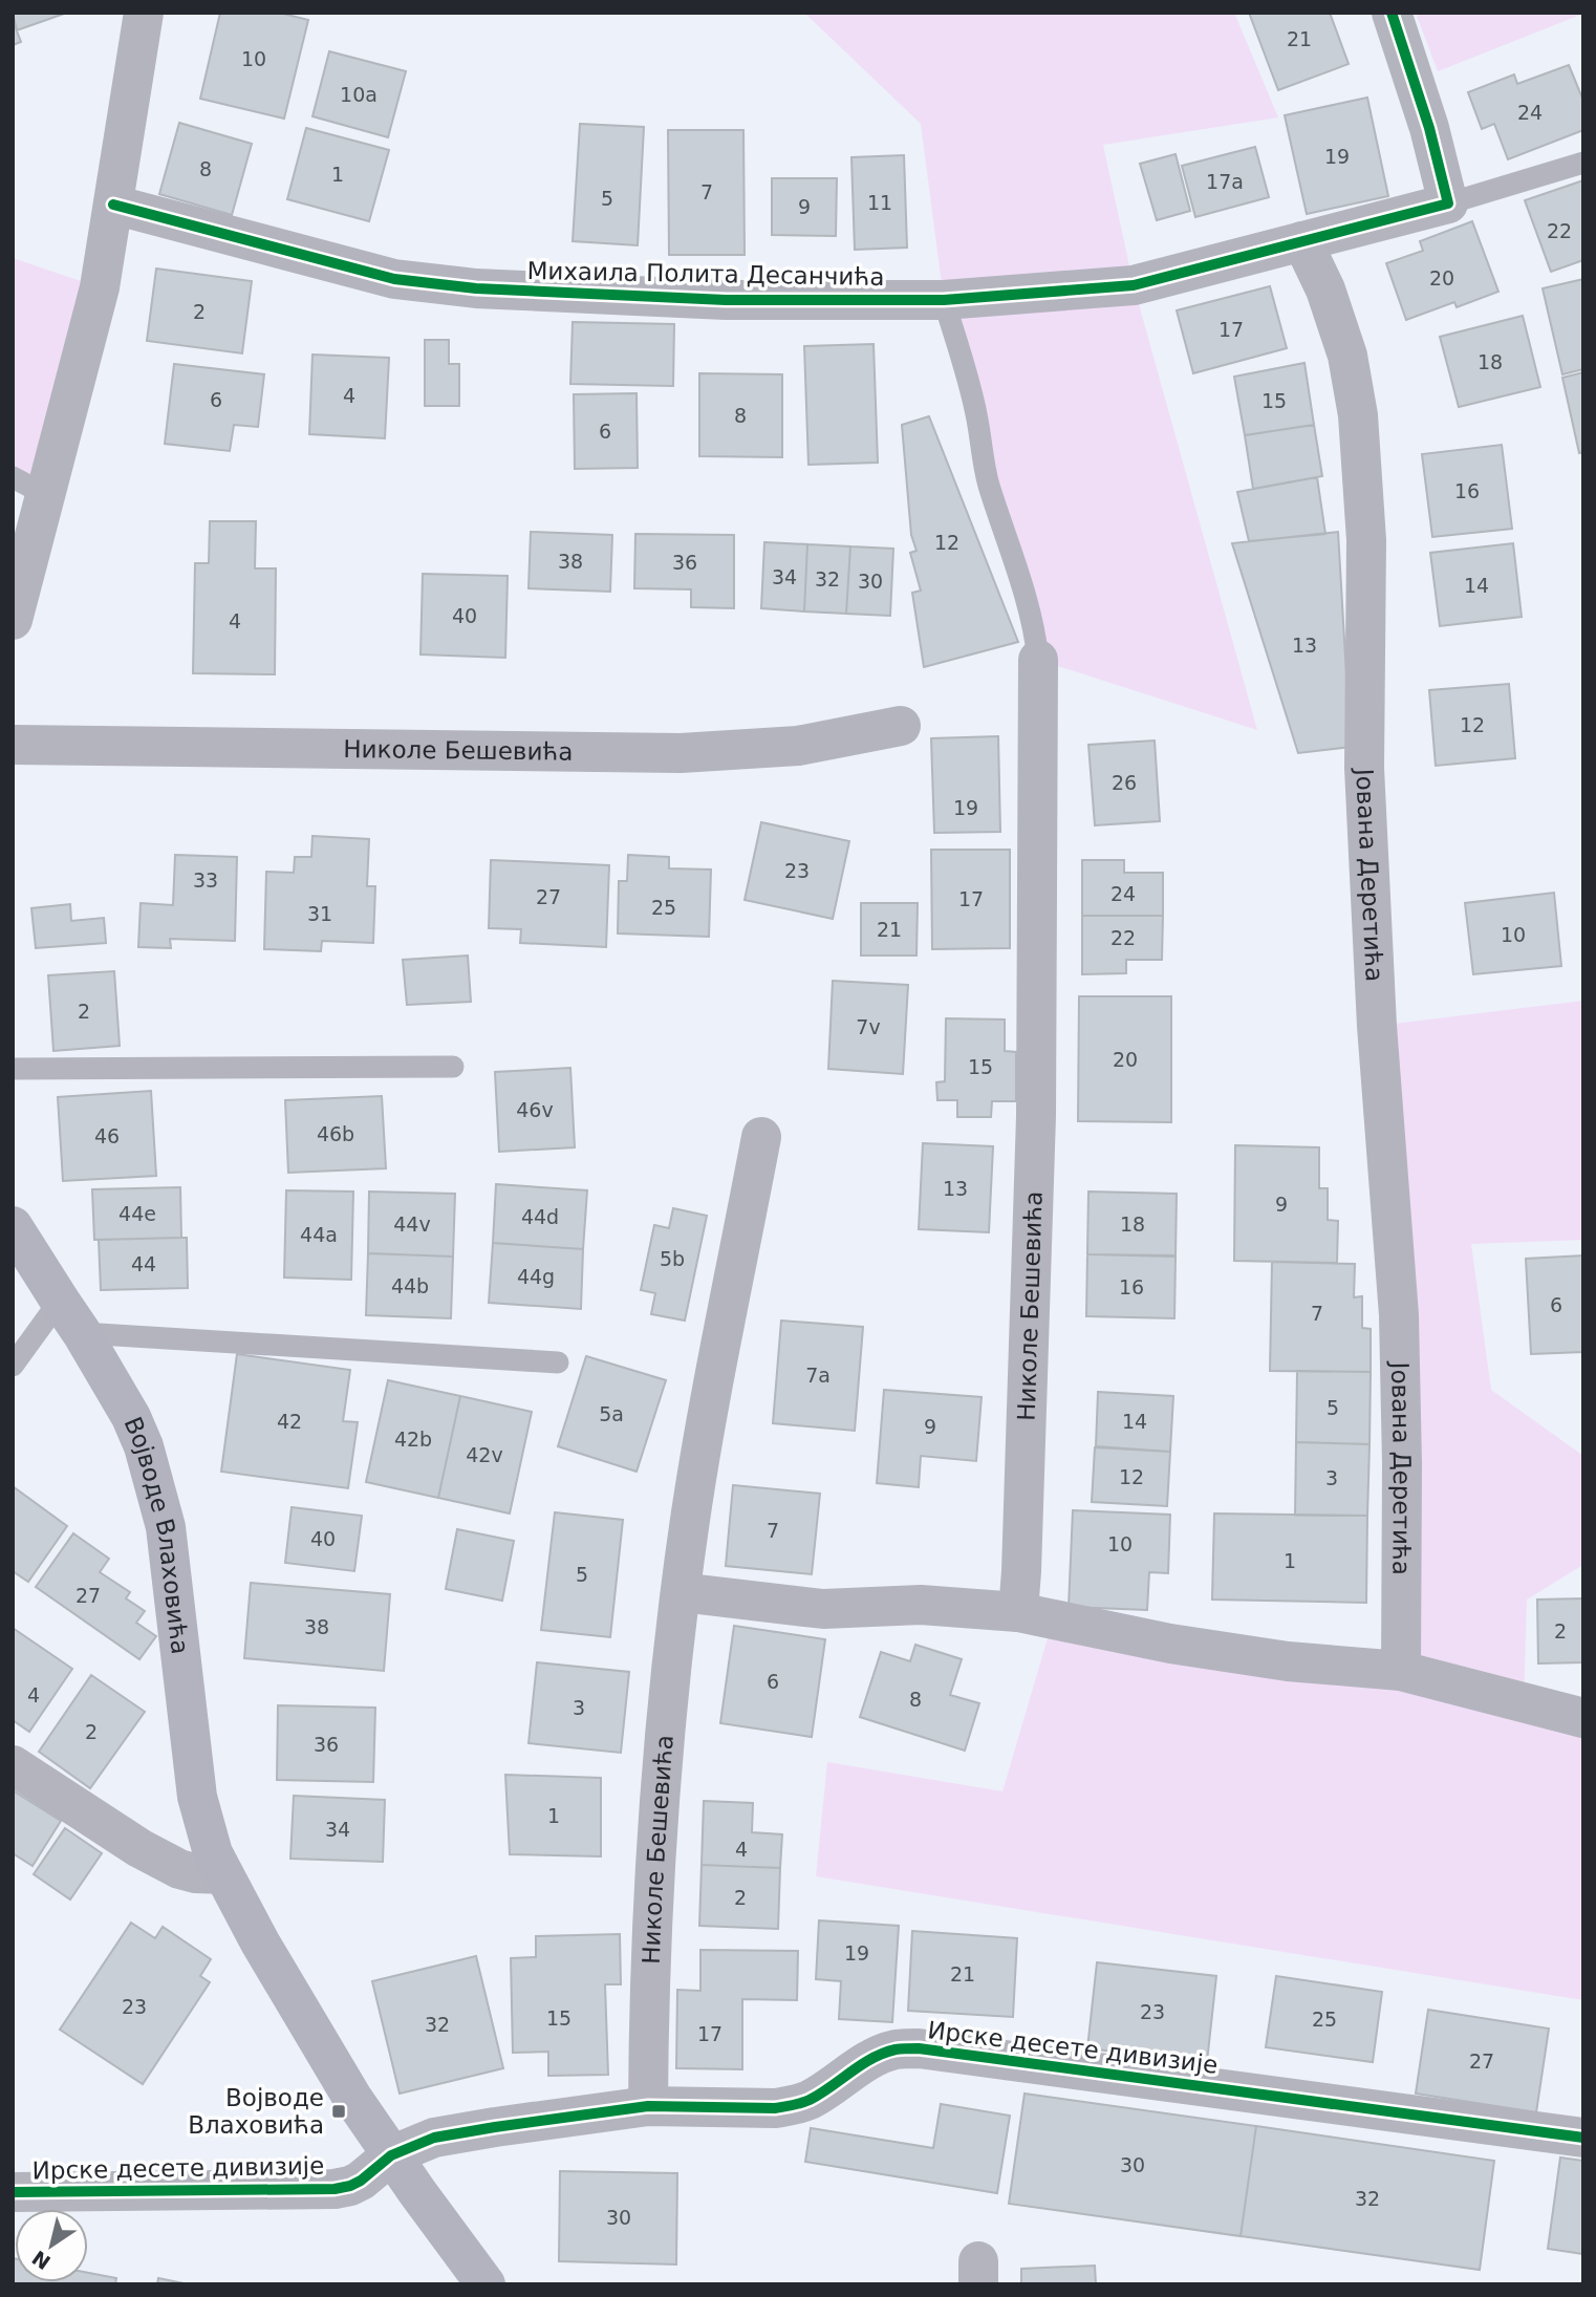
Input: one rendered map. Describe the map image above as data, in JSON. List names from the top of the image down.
{
  "streets": {
    "street": [
      "Михаила Полита Десанчића",
      "Николе Бешевића",
      "Јована Деретића",
      "Војводе Влаховића",
      "Ирске десете дивизије"
    ]
  },
  "crossings": [
    ["Михаила Полита Десанчића", "Јована Деретића"],
    ["Николе Бешевића", "Ирске десете дивизије"],
    ["Војводе Влаховића", "Ирске десете дивизије"]
  ],
  "places": {
    "transit": ["Војводе Влаховића"]
  },
  "house_numbers": [
    "21",
    "10",
    "10a",
    "24",
    "19",
    "8",
    "1",
    "17a",
    "7",
    "5",
    "11",
    "9",
    "22",
    "20",
    "2",
    "17",
    "18",
    "4",
    "6",
    "15",
    "8",
    "6",
    "16",
    "12",
    "38",
    "36",
    "34",
    "32",
    "30",
    "14",
    "40",
    "4",
    "13",
    "12",
    "26",
    "19",
    "23",
    "33",
    "24",
    "27",
    "17",
    "25",
    "31",
    "21",
    "10",
    "22",
    "2",
    "7v",
    "20",
    "15",
    "46v",
    "46b",
    "46",
    "13",
    "9",
    "44e",
    "44d",
    "44v",
    "18",
    "44a",
    "5b",
    "44",
    "44g",
    "44b",
    "16",
    "6",
    "7",
    "7a",
    "5",
    "5a",
    "42",
    "14",
    "9",
    "42b",
    "42v",
    "12",
    "3",
    "7",
    "40",
    "10",
    "1",
    "5",
    "27",
    "38",
    "2",
    "6",
    "4",
    "8",
    "3",
    "2",
    "36",
    "1",
    "34",
    "4",
    "2",
    "19",
    "21",
    "23",
    "23",
    "15",
    "25",
    "32",
    "17",
    "27",
    "30",
    "32",
    "30"
  ],
  "north": "bottom left"
}
